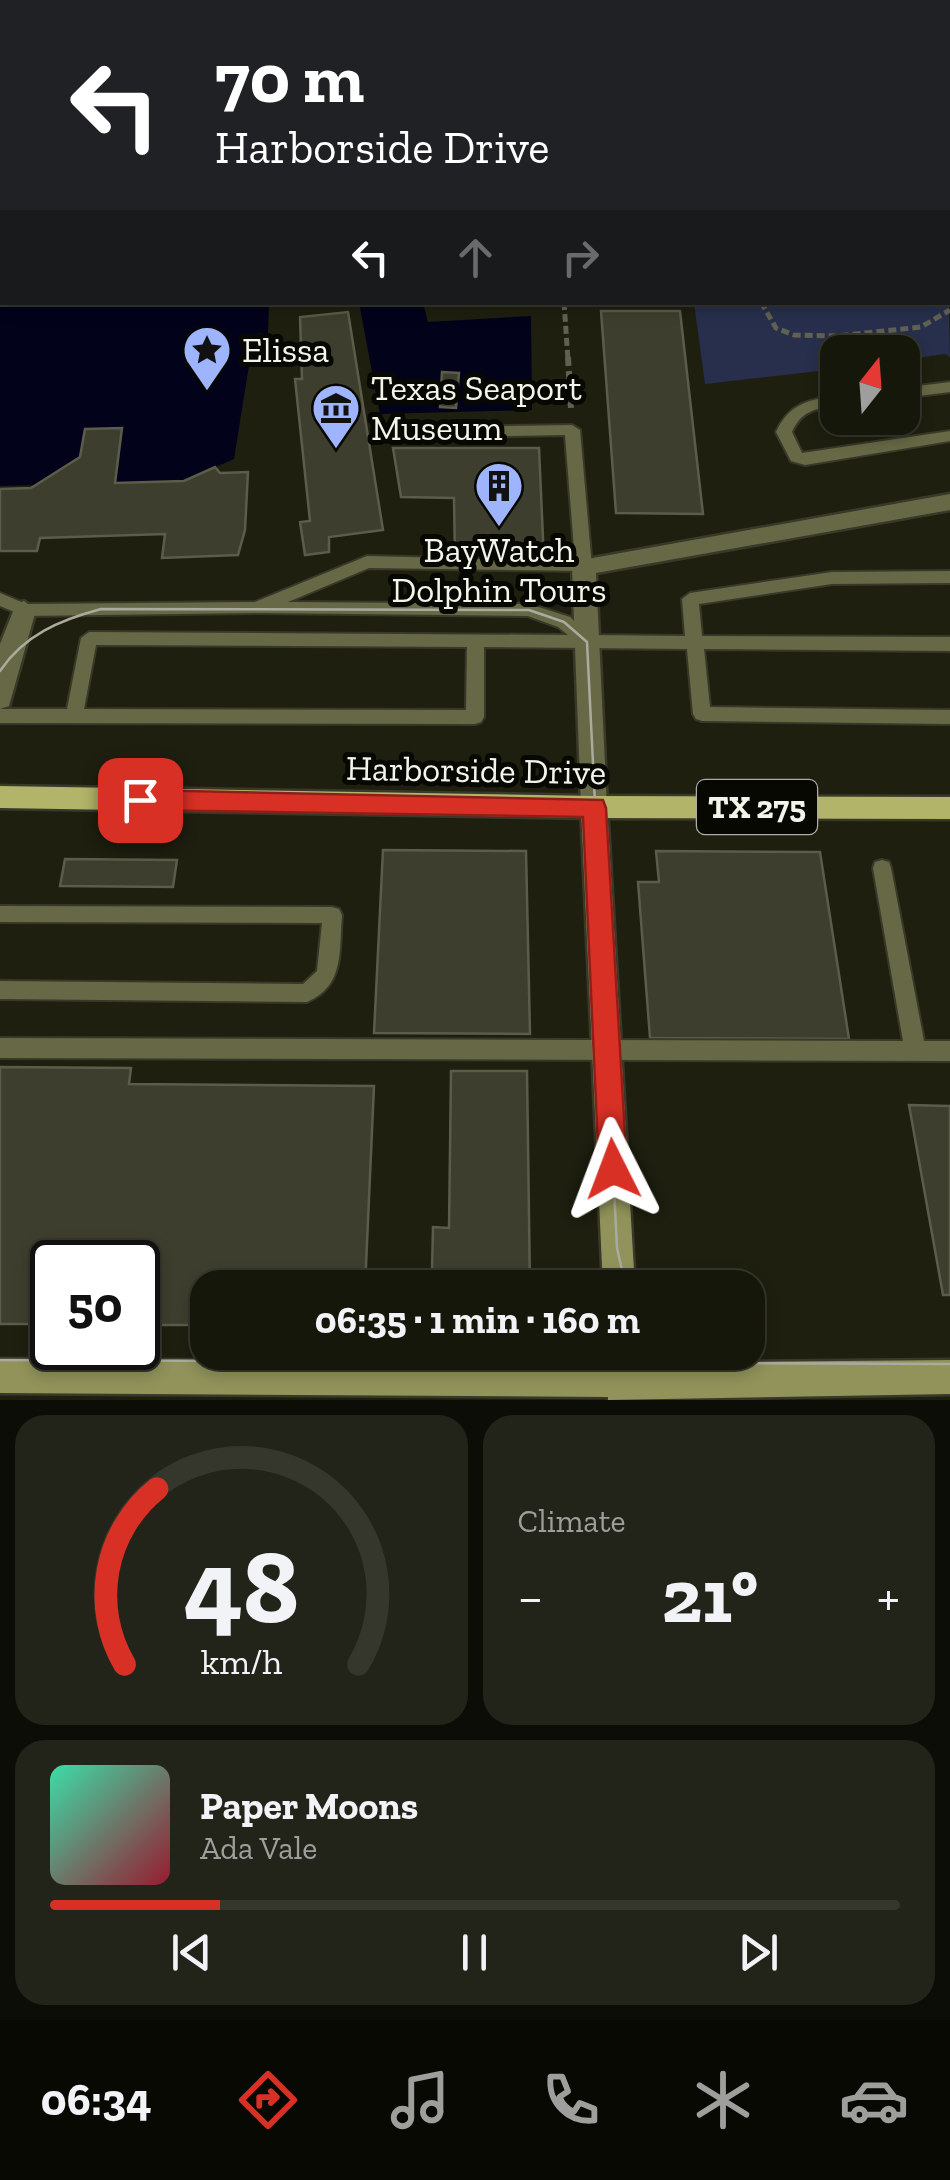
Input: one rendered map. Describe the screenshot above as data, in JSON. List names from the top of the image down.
{
  "streets": {
    "main road": ["Harborside Drive", "TX 275"]
  },
  "places": {
    "place": ["Elissa"],
    "museum": ["Texas Seaport Museum"],
    "building": ["BayWatch Dolphin Tours"]
  },
  "north": "top",
  "page": {
    "turn": ["70 m", "Harborside Drive"],
    "limit": "50",
    "trip": "06:35 · 1 min · 160 m",
    "tile": "Climate",
    "heat": ["−", "21°", "+"],
    "song": ["Paper Moons", "Ada Vale"],
    "tabs": "06:34",
    "gauge": ["48", "km/h"]
  }
}
